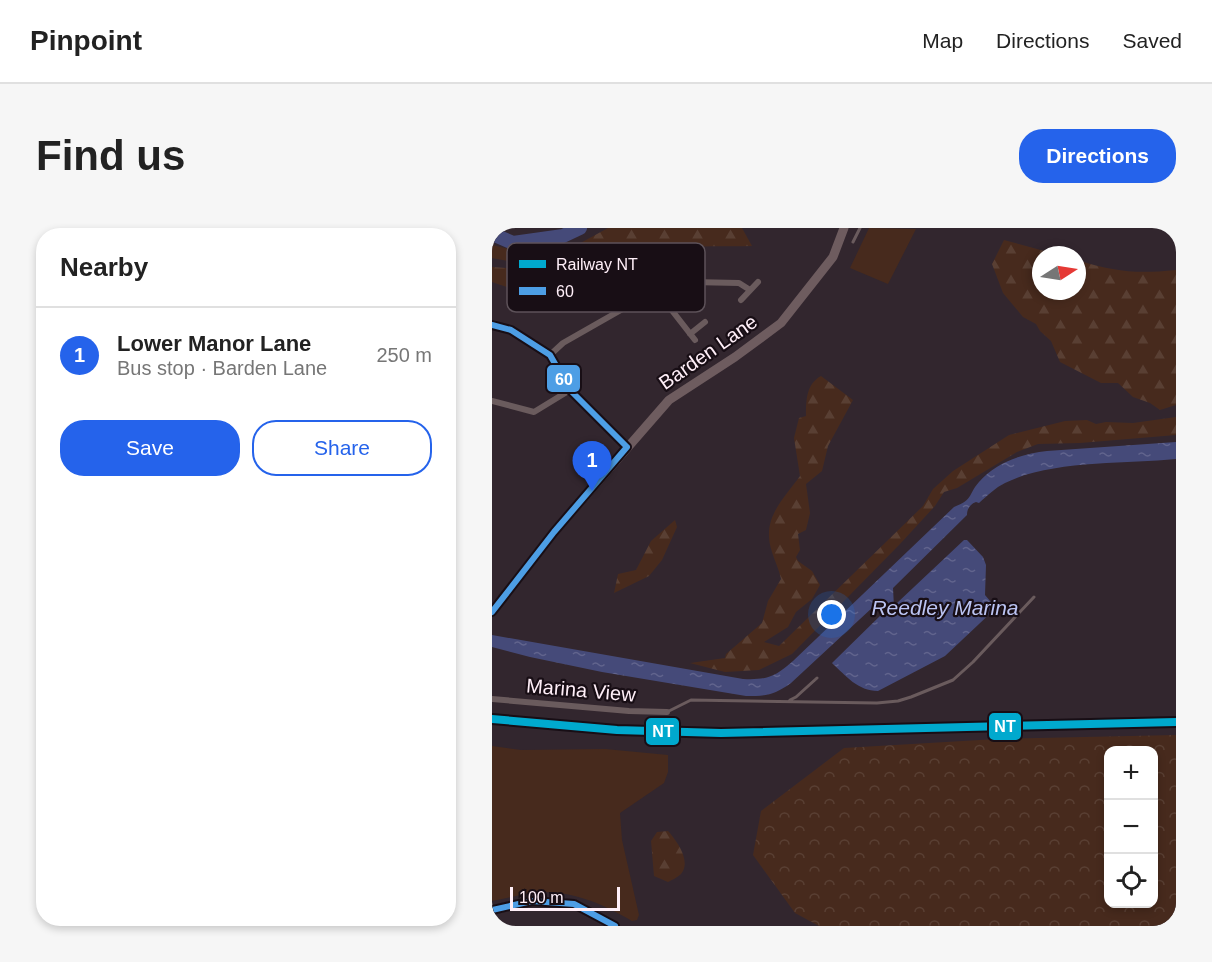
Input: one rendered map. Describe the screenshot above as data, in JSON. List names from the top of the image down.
{
  "streets": {
    "street": ["Barden Lane", "Marina View"]
  },
  "water": ["Reedley Marina"],
  "lines": ["transit line 60", "rail line NT"],
  "legend": ["Railway NT", "60"],
  "scale_bar": "100 m",
  "north": "right",
  "page": {
    "header": "Pinpoint",
    "nav": ["Map", "Directions", "Saved"],
    "buttons": [
      "Directions",
      ["Save", "Share"]
    ],
    "title": "Find us",
    "heading": "Nearby",
    "list": [
      {
        "mark": "1",
        "name": "Lower Manor Lane",
        "note": "Bus stop · Barden Lane",
        "value": "250 m"
      }
    ],
    "pins": "1",
    "map_buttons": ["+", "−"],
    "scale": "100 m"
  }
}
